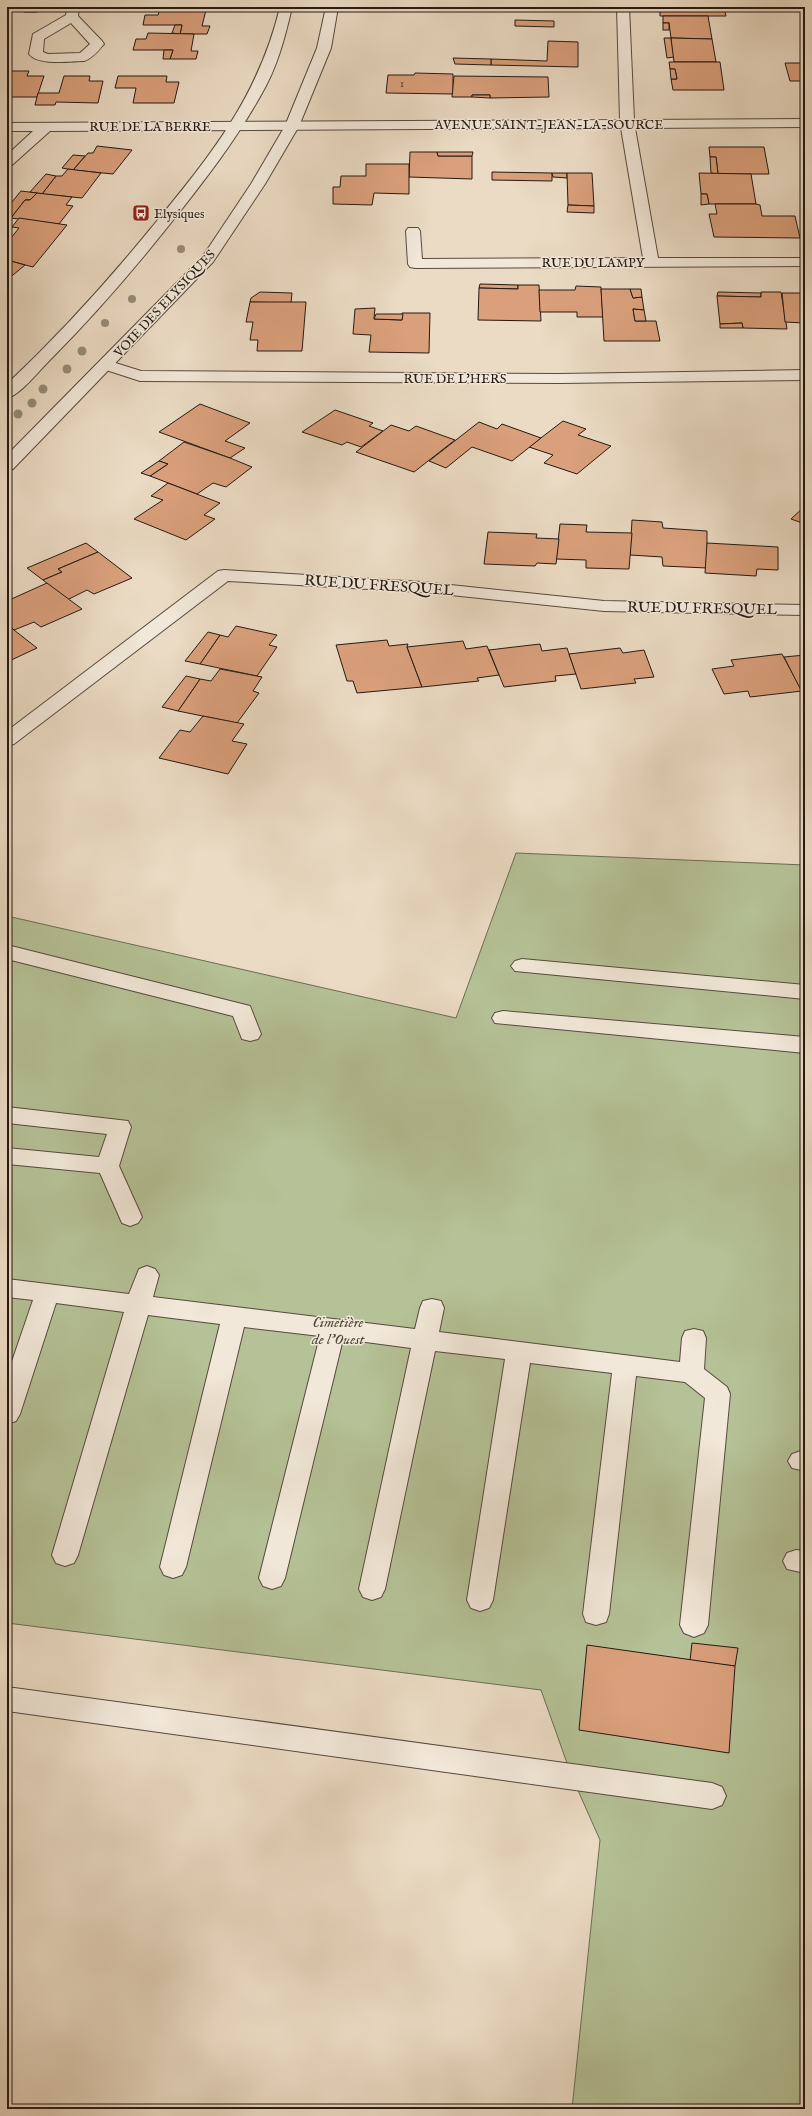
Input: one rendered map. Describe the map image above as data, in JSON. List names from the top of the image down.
{
  "streets": {
    "street": [
      "AVENUE SAINT-JEAN-LA-SOURCE",
      "RUE DE LA BERRE",
      "RUE DU LAMPY",
      "VOIE DES ELYSIQUES",
      "RUE DE L'HERS",
      "RUE DU FRESQUEL"
    ]
  },
  "crossings": [
    ["AVENUE SAINT-JEAN-LA-SOURCE", "RUE DE LA BERRE"],
    ["AVENUE SAINT-JEAN-LA-SOURCE", "VOIE DES ELYSIQUES"],
    ["RUE DE LA BERRE", "VOIE DES ELYSIQUES"],
    ["VOIE DES ELYSIQUES", "RUE DE L'HERS"]
  ],
  "parks": ["Cimetière de l'Ouest"],
  "places": {
    "bus stop": ["Elysiques"]
  },
  "house_numbers": ["1"]
}
